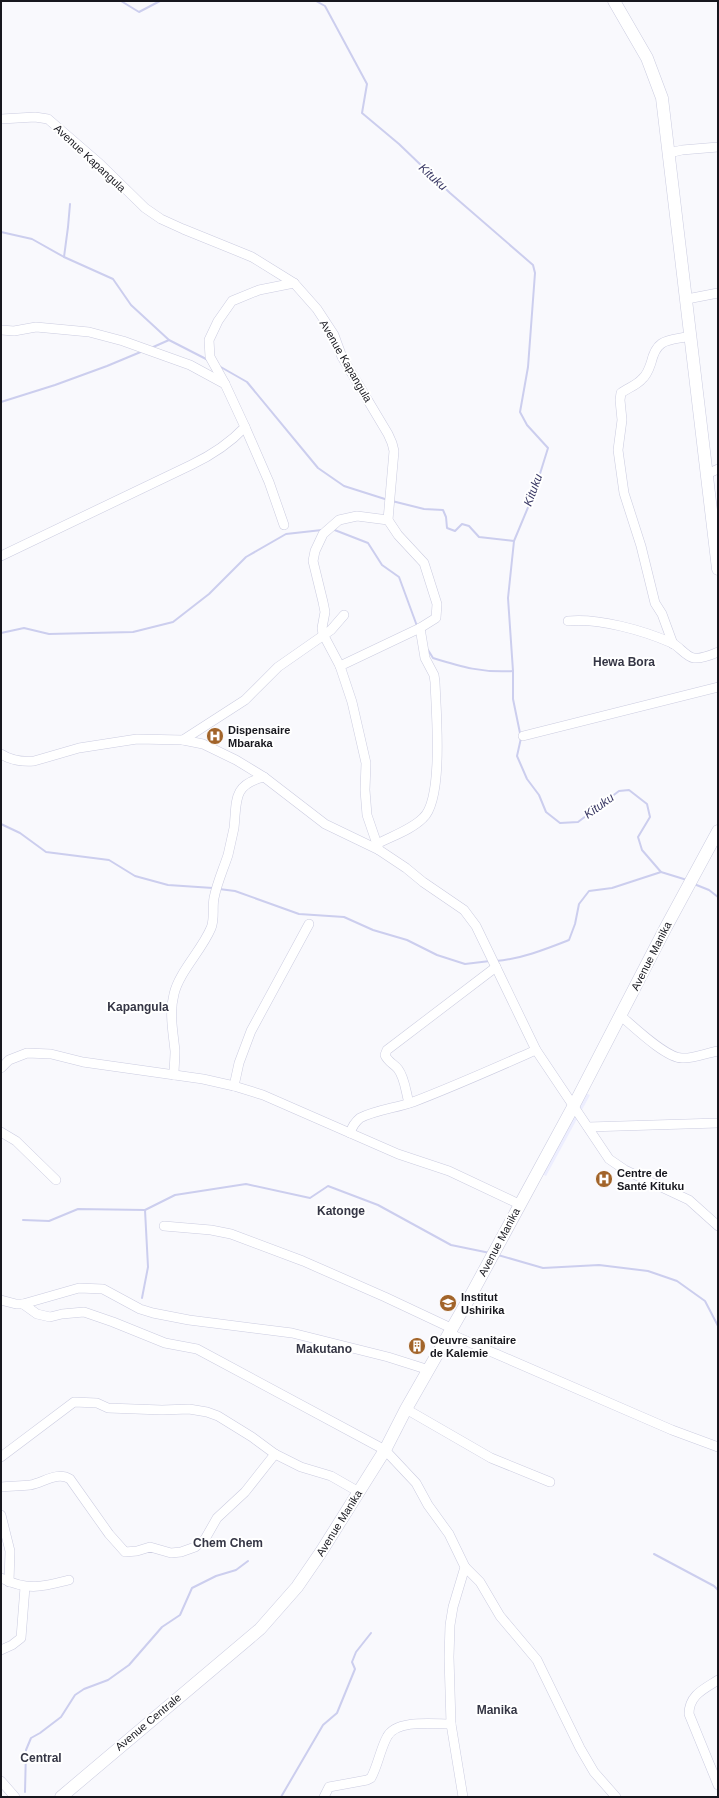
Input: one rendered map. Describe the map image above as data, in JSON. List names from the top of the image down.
{
  "streets": {
    "street": ["Avenue Kapangula", "Avenue Manika", "Avenue Centrale"]
  },
  "crossings": [
    ["Avenue Manika", "Avenue Centrale"]
  ],
  "districts": [
    "Hewa Bora",
    "Kapangula",
    "Katonge",
    "Makutano",
    "Chem Chem",
    "Manika",
    "Central"
  ],
  "water": ["Kituku"],
  "places": {
    "hospital": ["Dispensaire Mbaraka", "Centre de Santé Kituku"],
    "school or university": ["Institut Ushirika"],
    "building": ["Oeuvre sanitaire de Kalemie"]
  }
}
